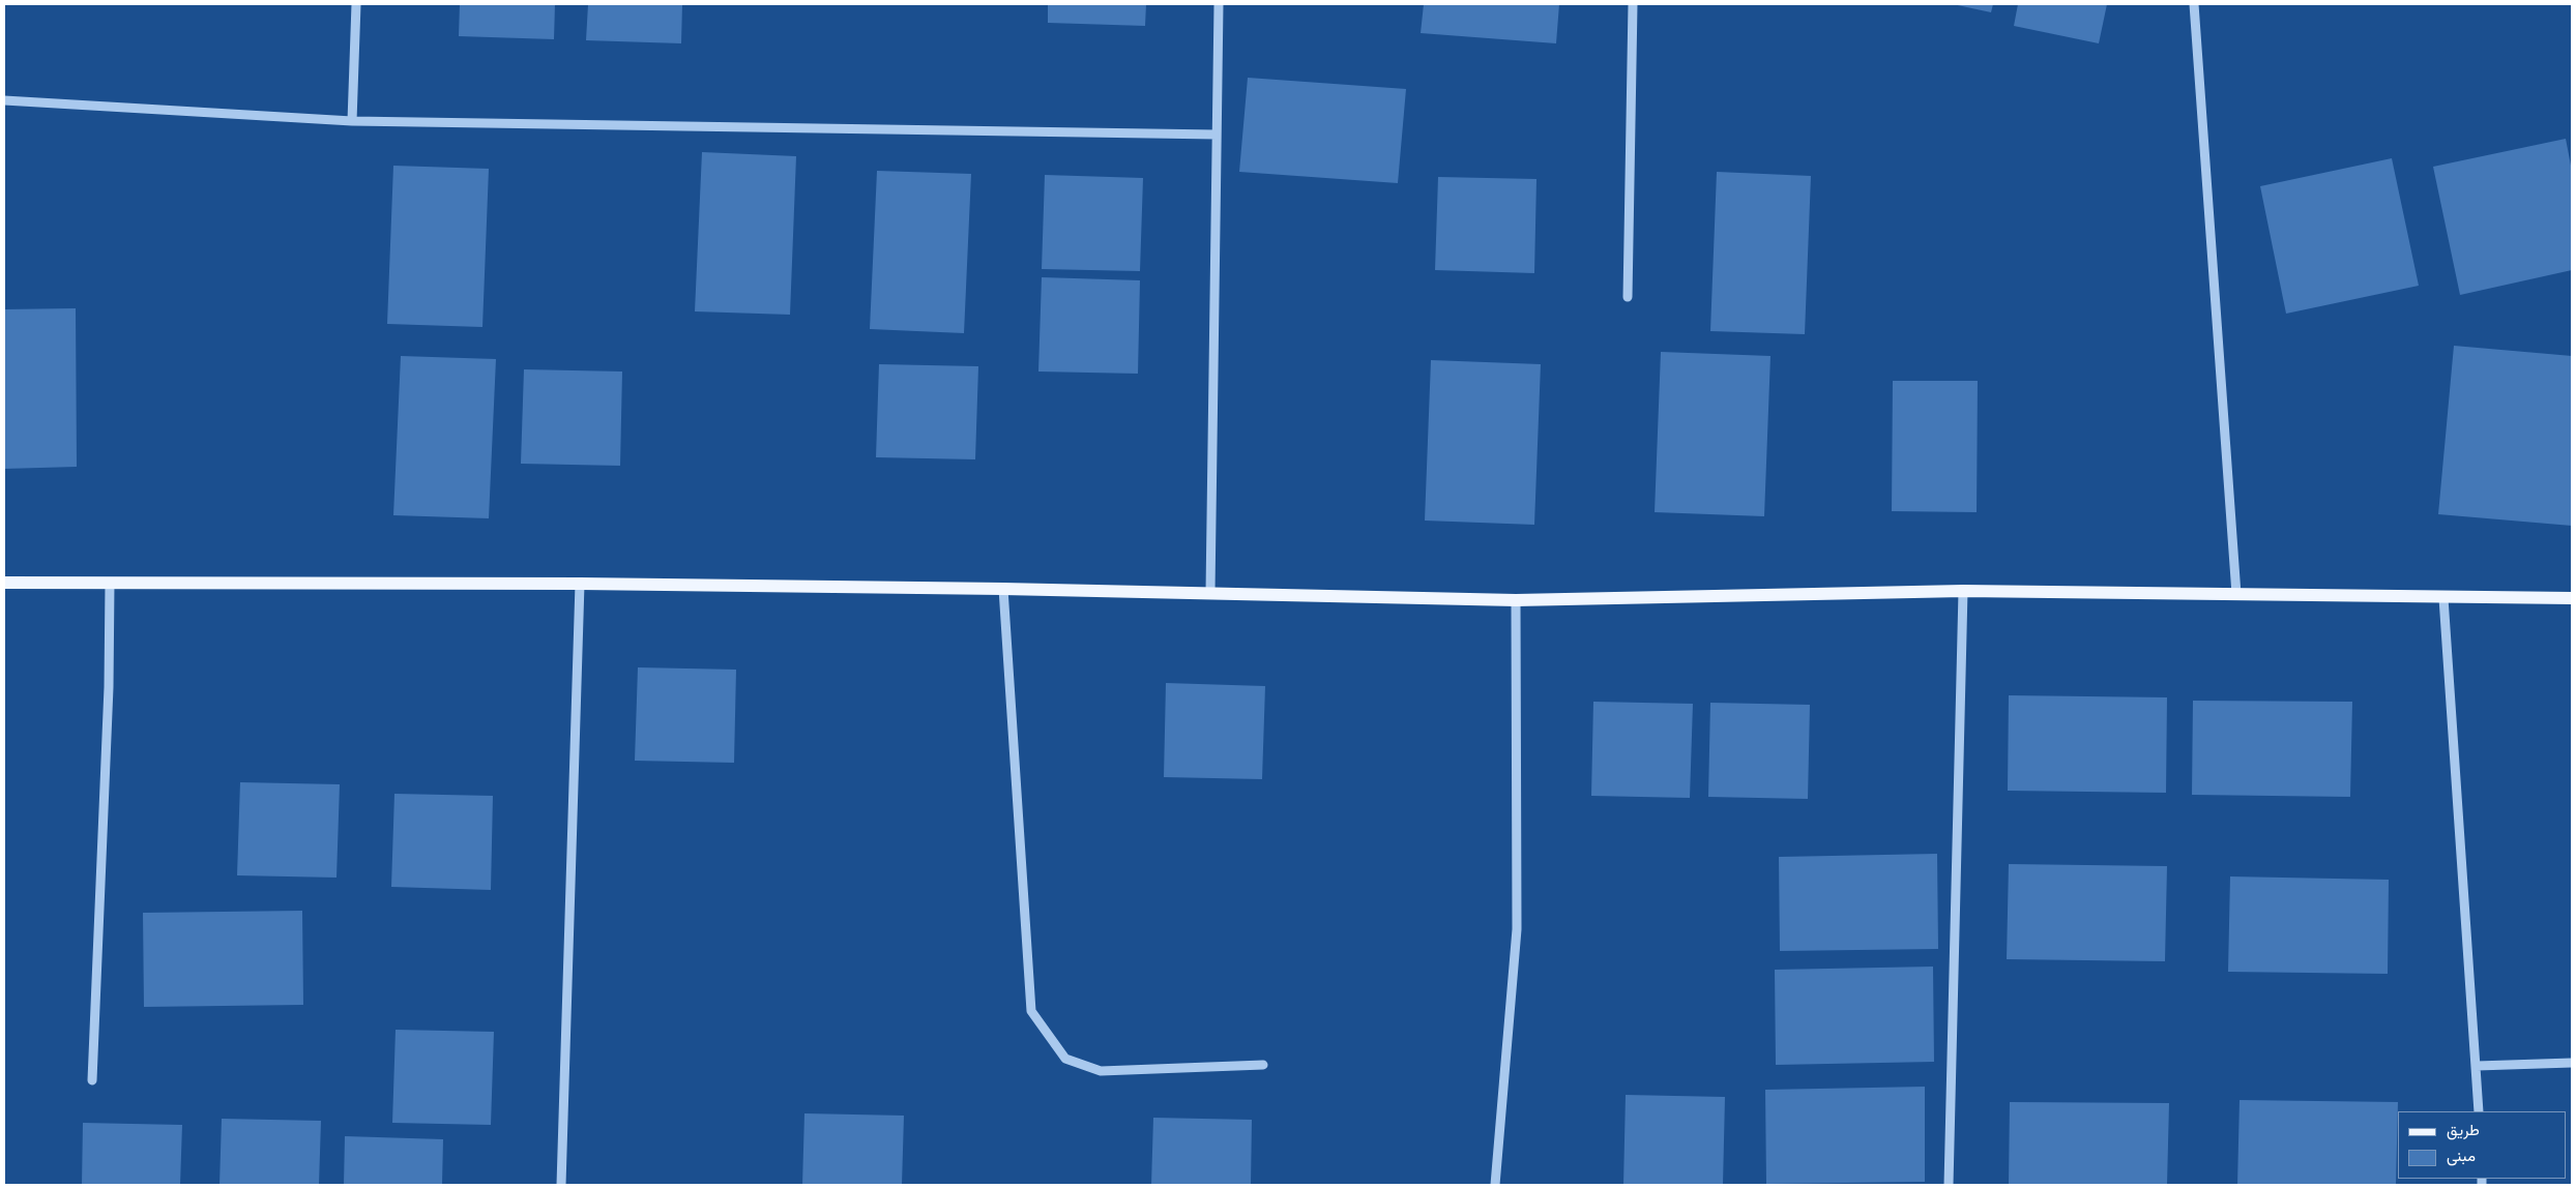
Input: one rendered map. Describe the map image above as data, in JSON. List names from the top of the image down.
{
  "legend": ["طريق", "مبنى"]
}
